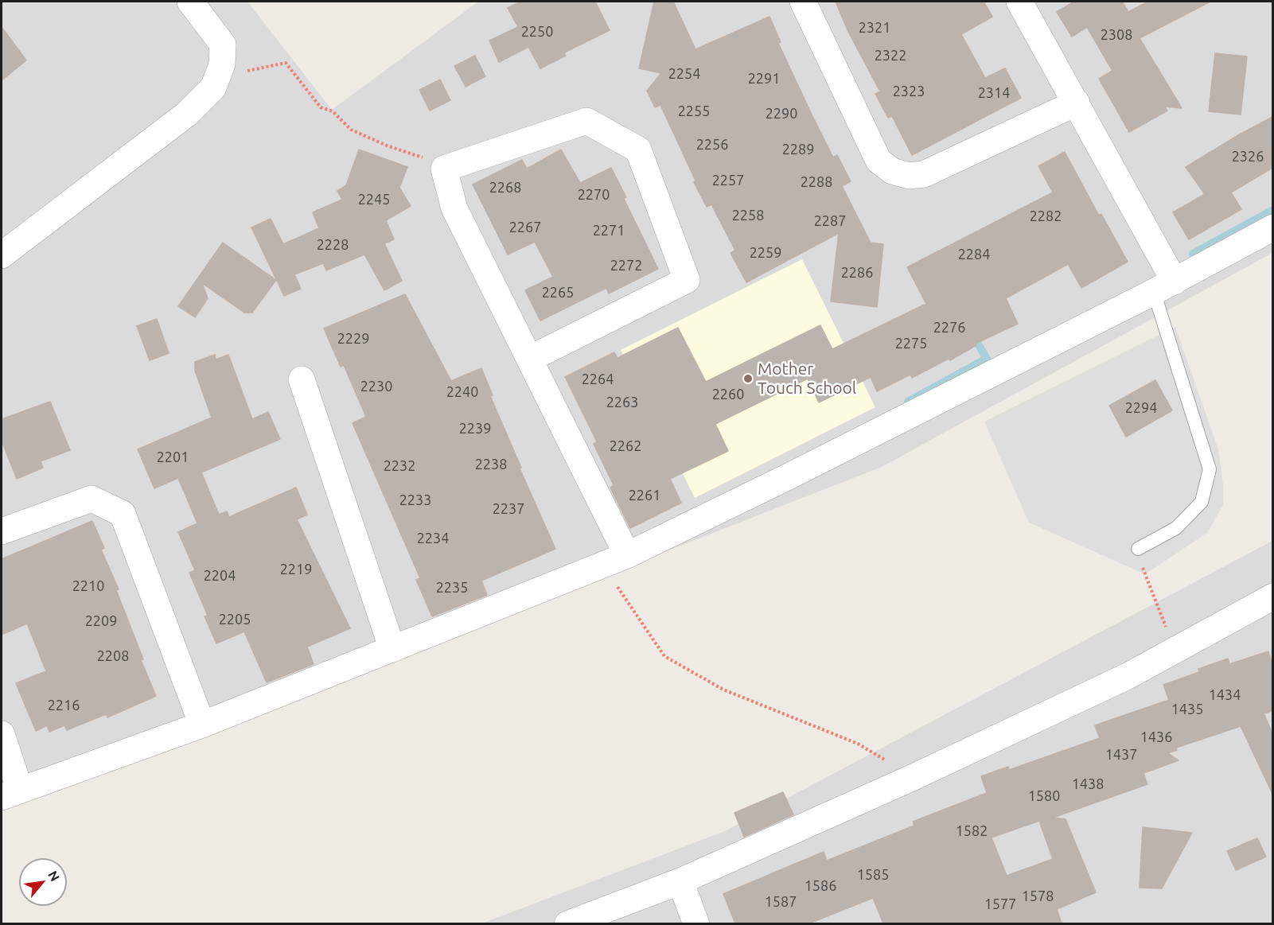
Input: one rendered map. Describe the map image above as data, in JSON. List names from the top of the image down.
{
  "places": ["Mother Touch School"],
  "house_numbers": [
    "2321",
    "2250",
    "2308",
    "2322",
    "2254",
    "2291",
    "2323",
    "2314",
    "2255",
    "2290",
    "2256",
    "2289",
    "2326",
    "2257",
    "2288",
    "2268",
    "2270",
    "2245",
    "2258",
    "2282",
    "2287",
    "2267",
    "2271",
    "2228",
    "2259",
    "2284",
    "2272",
    "2286",
    "2265",
    "2276",
    "2229",
    "2275",
    "2264",
    "2230",
    "2240",
    "2260",
    "2263",
    "2294",
    "2239",
    "2262",
    "2201",
    "2238",
    "2232",
    "2261",
    "2233",
    "2237",
    "2234",
    "2219",
    "2204",
    "2210",
    "2235",
    "2205",
    "2209",
    "2208",
    "1434",
    "2216",
    "1435",
    "1436",
    "1437",
    "1438",
    "1580",
    "1582",
    "1585",
    "1586",
    "1578",
    "1587",
    "1577"
  ],
  "north": "top right"
}
